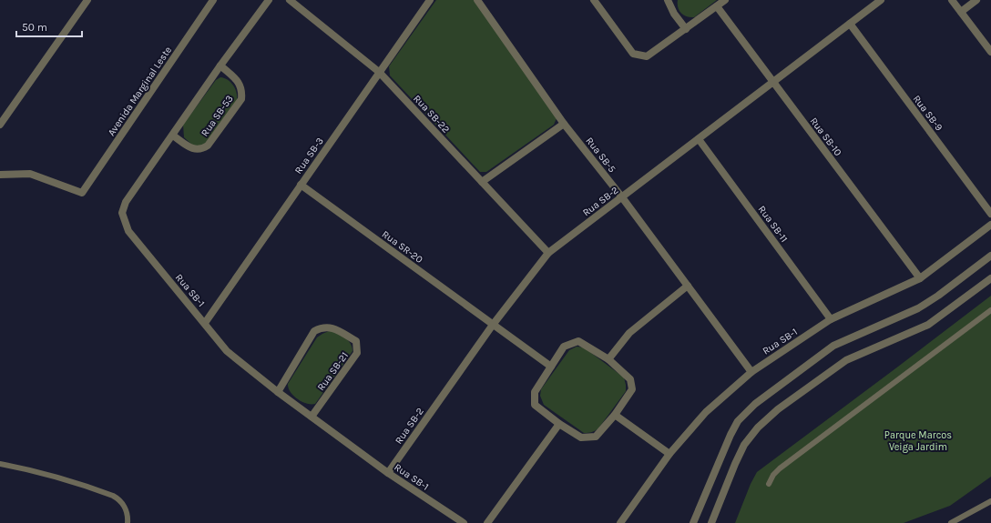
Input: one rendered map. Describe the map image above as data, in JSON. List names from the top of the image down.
{
  "streets": {
    "street": [
      "Avenida Marginal Leste",
      "Rua SB-9",
      "Rua SB-22",
      "Rua SB-53",
      "Rua SB-10",
      "Rua SB-5",
      "Rua SB-3",
      "Rua SB-2",
      "Rua SB-11",
      "Rua SR-20",
      "Rua SB-1",
      "Rua SB-21"
    ]
  },
  "crossings": [
    ["Rua SB-9", "Rua SB-2"],
    ["Rua SB-22", "Rua SB-3"],
    ["Rua SB-22", "Rua SB-2"],
    ["Rua SB-53", "Rua SB-1"],
    ["Rua SB-10", "Rua SB-2"],
    ["Rua SB-10", "Rua SB-1"],
    ["Rua SB-5", "Rua SB-2"],
    ["Rua SB-5", "Rua SB-1"],
    ["Rua SB-3", "Rua SR-20"],
    ["Rua SB-3", "Rua SB-1"],
    ["Rua SB-2", "Rua SB-11"],
    ["Rua SB-2", "Rua SR-20"],
    ["Rua SB-2", "Rua SB-1"],
    ["Rua SB-11", "Rua SB-1"],
    ["Rua SB-1", "Rua SB-21"]
  ],
  "parks": ["Parque Marcos Veiga Jardim"],
  "scale_bar": "50 m"
}
